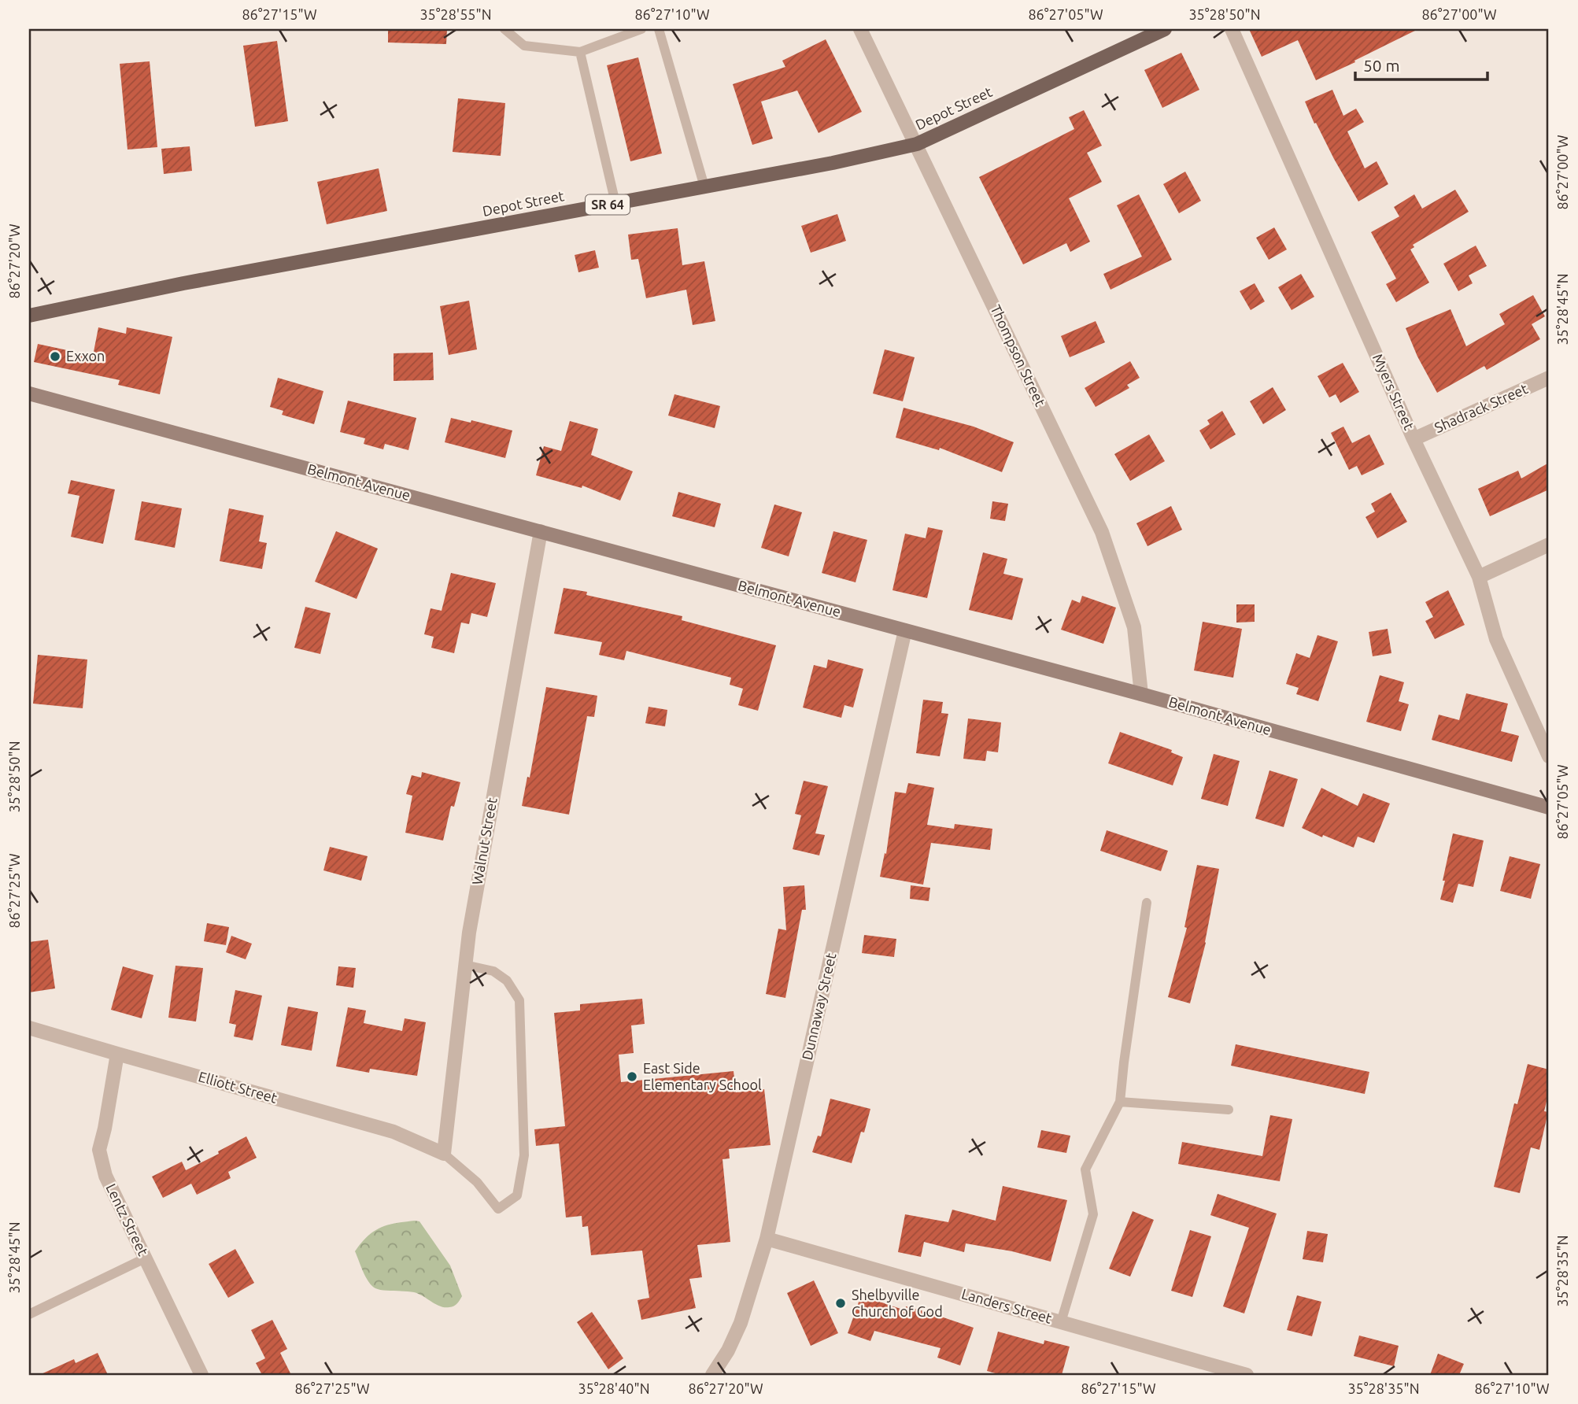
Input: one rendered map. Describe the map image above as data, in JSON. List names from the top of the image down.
{
  "streets": {
    "main road": ["Depot Street", "SR 64", "Belmont Avenue"],
    "street": [
      "Thompson Street",
      "Myers Street",
      "Shadrack Street",
      "Walnut Street",
      "Dunnaway Street",
      "Elliott Street",
      "Lentz Street",
      "Landers Street"
    ]
  },
  "crossings": [
    ["Depot Street", "Thompson Street"],
    ["Thompson Street", "Belmont Avenue"],
    ["Myers Street", "Shadrack Street"],
    ["Belmont Avenue", "Walnut Street"],
    ["Belmont Avenue", "Dunnaway Street"],
    ["Walnut Street", "Elliott Street"],
    ["Dunnaway Street", "Landers Street"],
    ["Elliott Street", "Lentz Street"]
  ],
  "places": ["Exxon", "East Side Elementary School", "Shelbyville Church of God"],
  "scale_bar": "50 m",
  "coordinates": [
    "86°27'15\"W",
    "35°28'55\"N",
    "86°27'10\"W",
    "86°27'05\"W",
    "35°28'50\"N",
    "86°27'00\"W",
    "86°27'20\"W",
    "35°28'45\"N",
    "86°27'25\"W",
    "35°28'35\"N",
    "35°28'40\"N"
  ]
}
